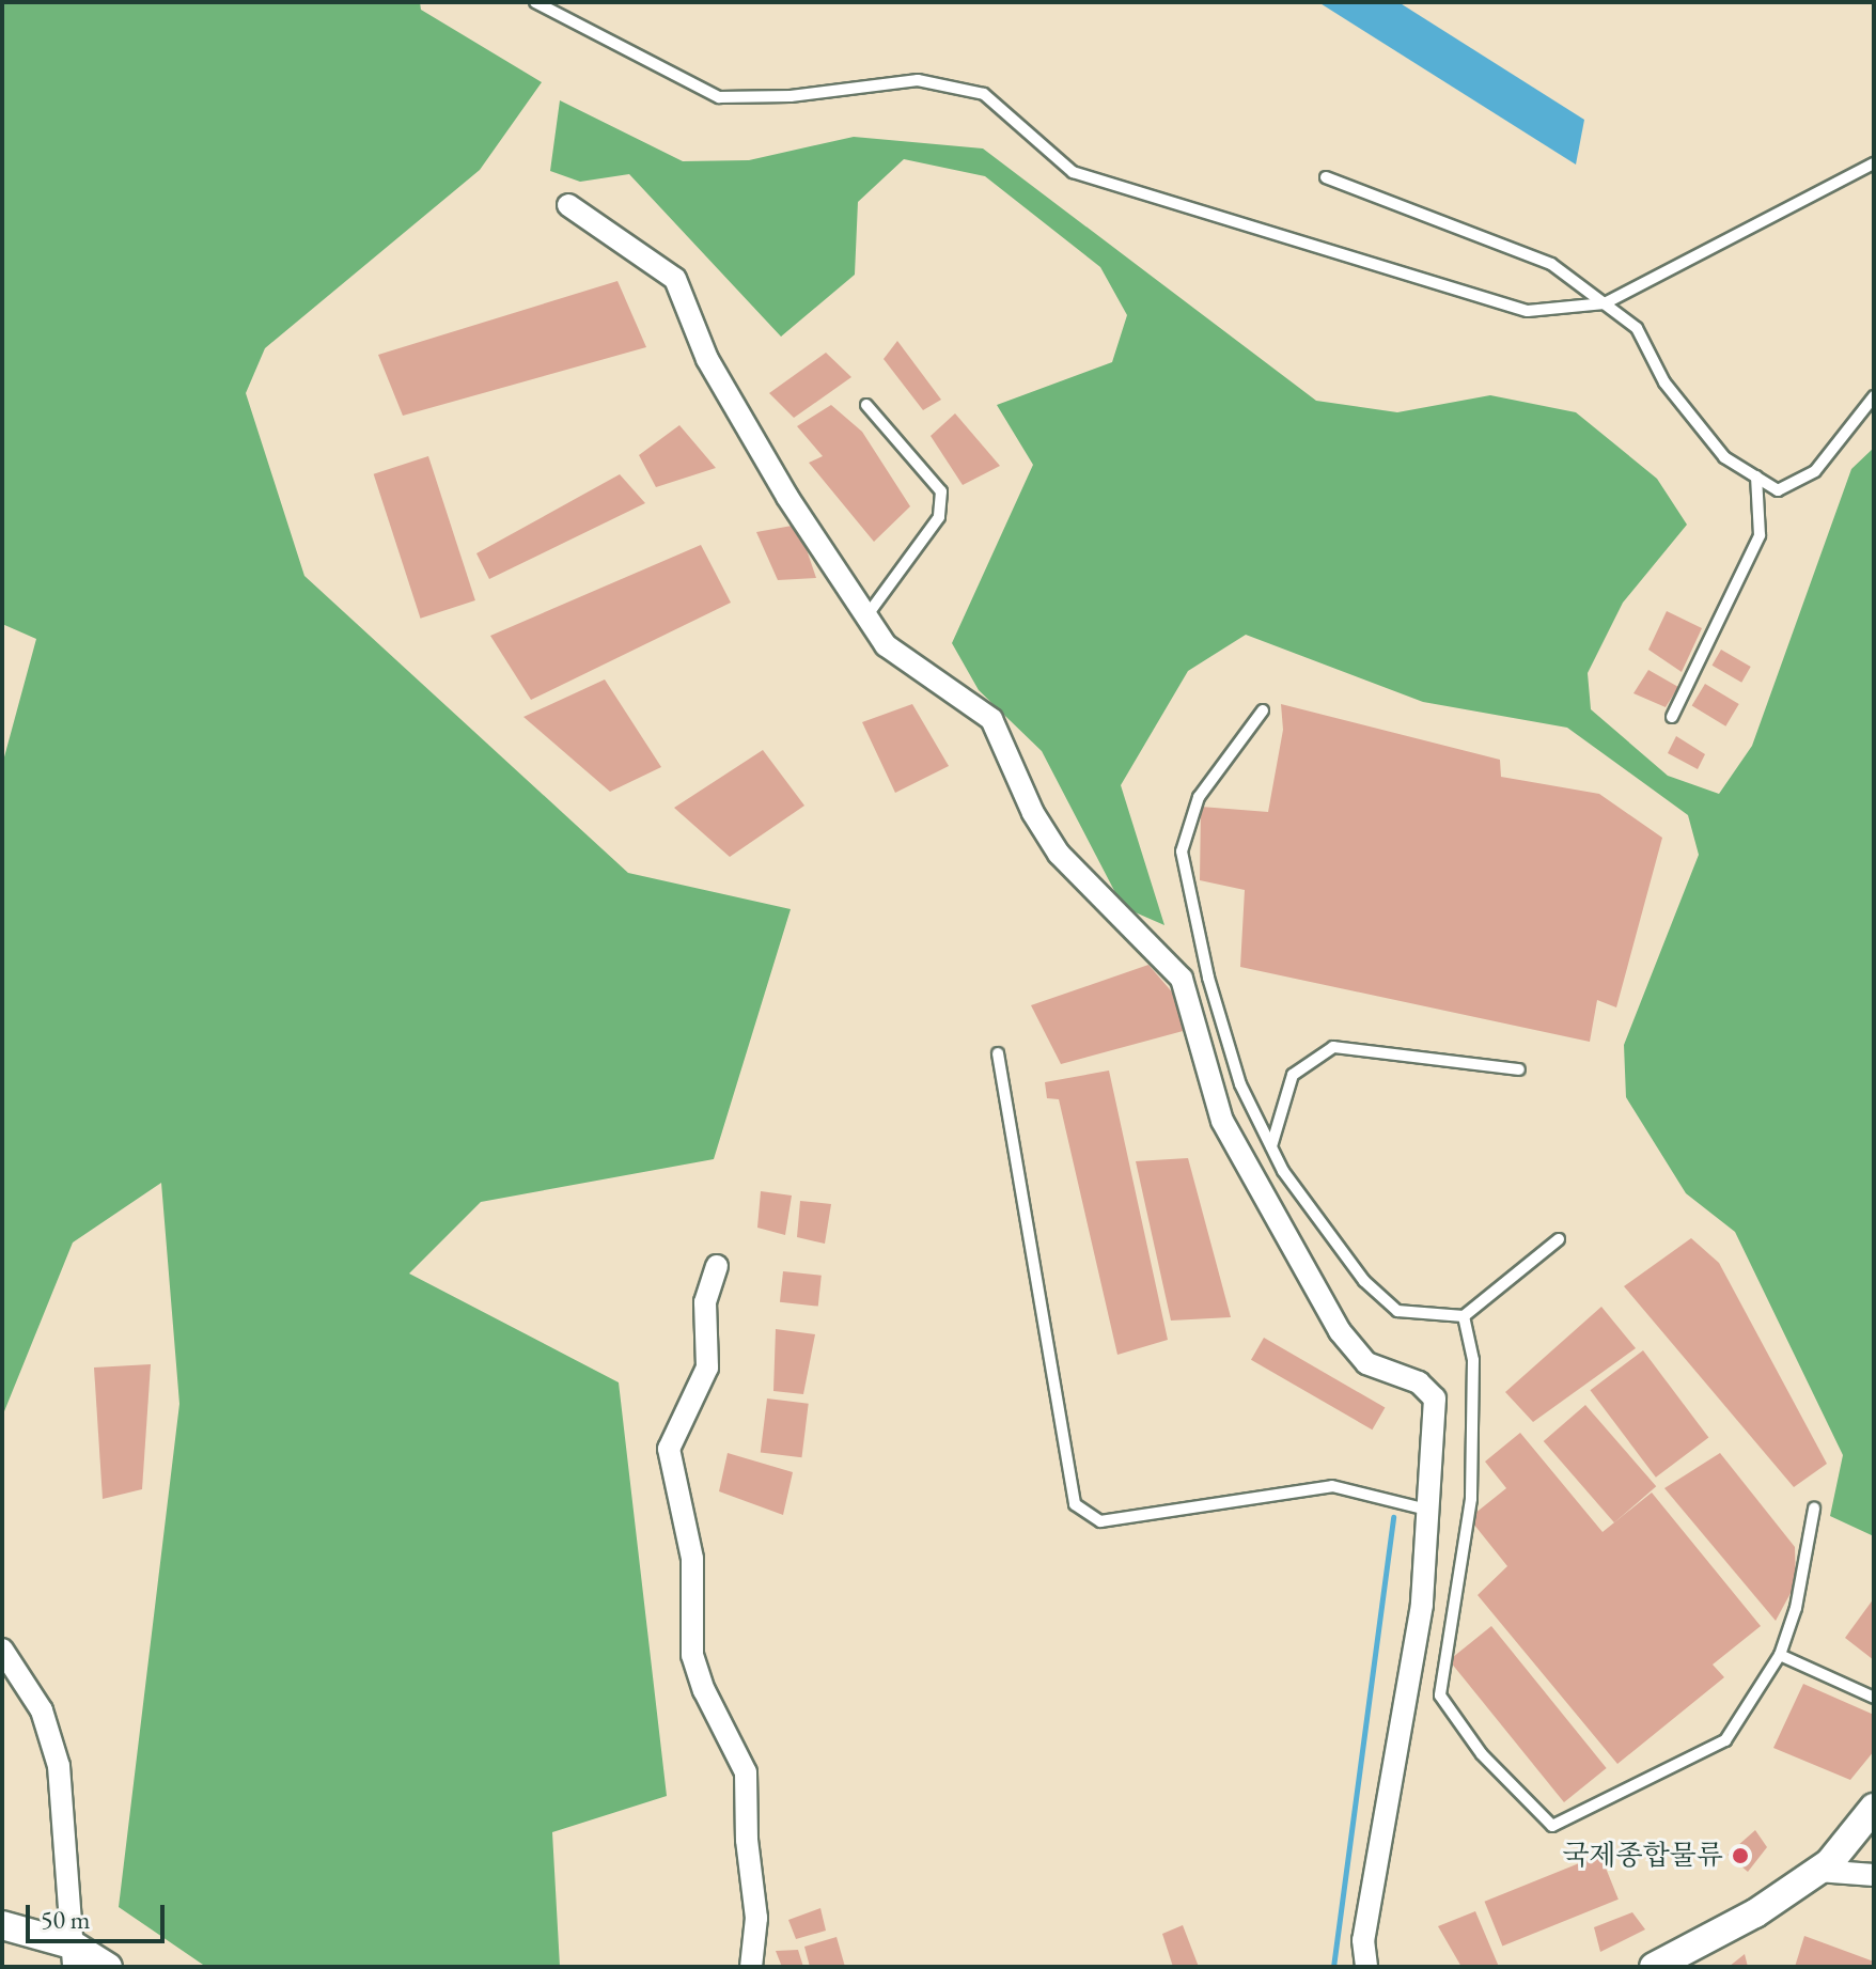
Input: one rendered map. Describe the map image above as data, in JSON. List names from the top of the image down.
{
  "places": ["국제종합물류"],
  "scale_bar": "50 m"
}
